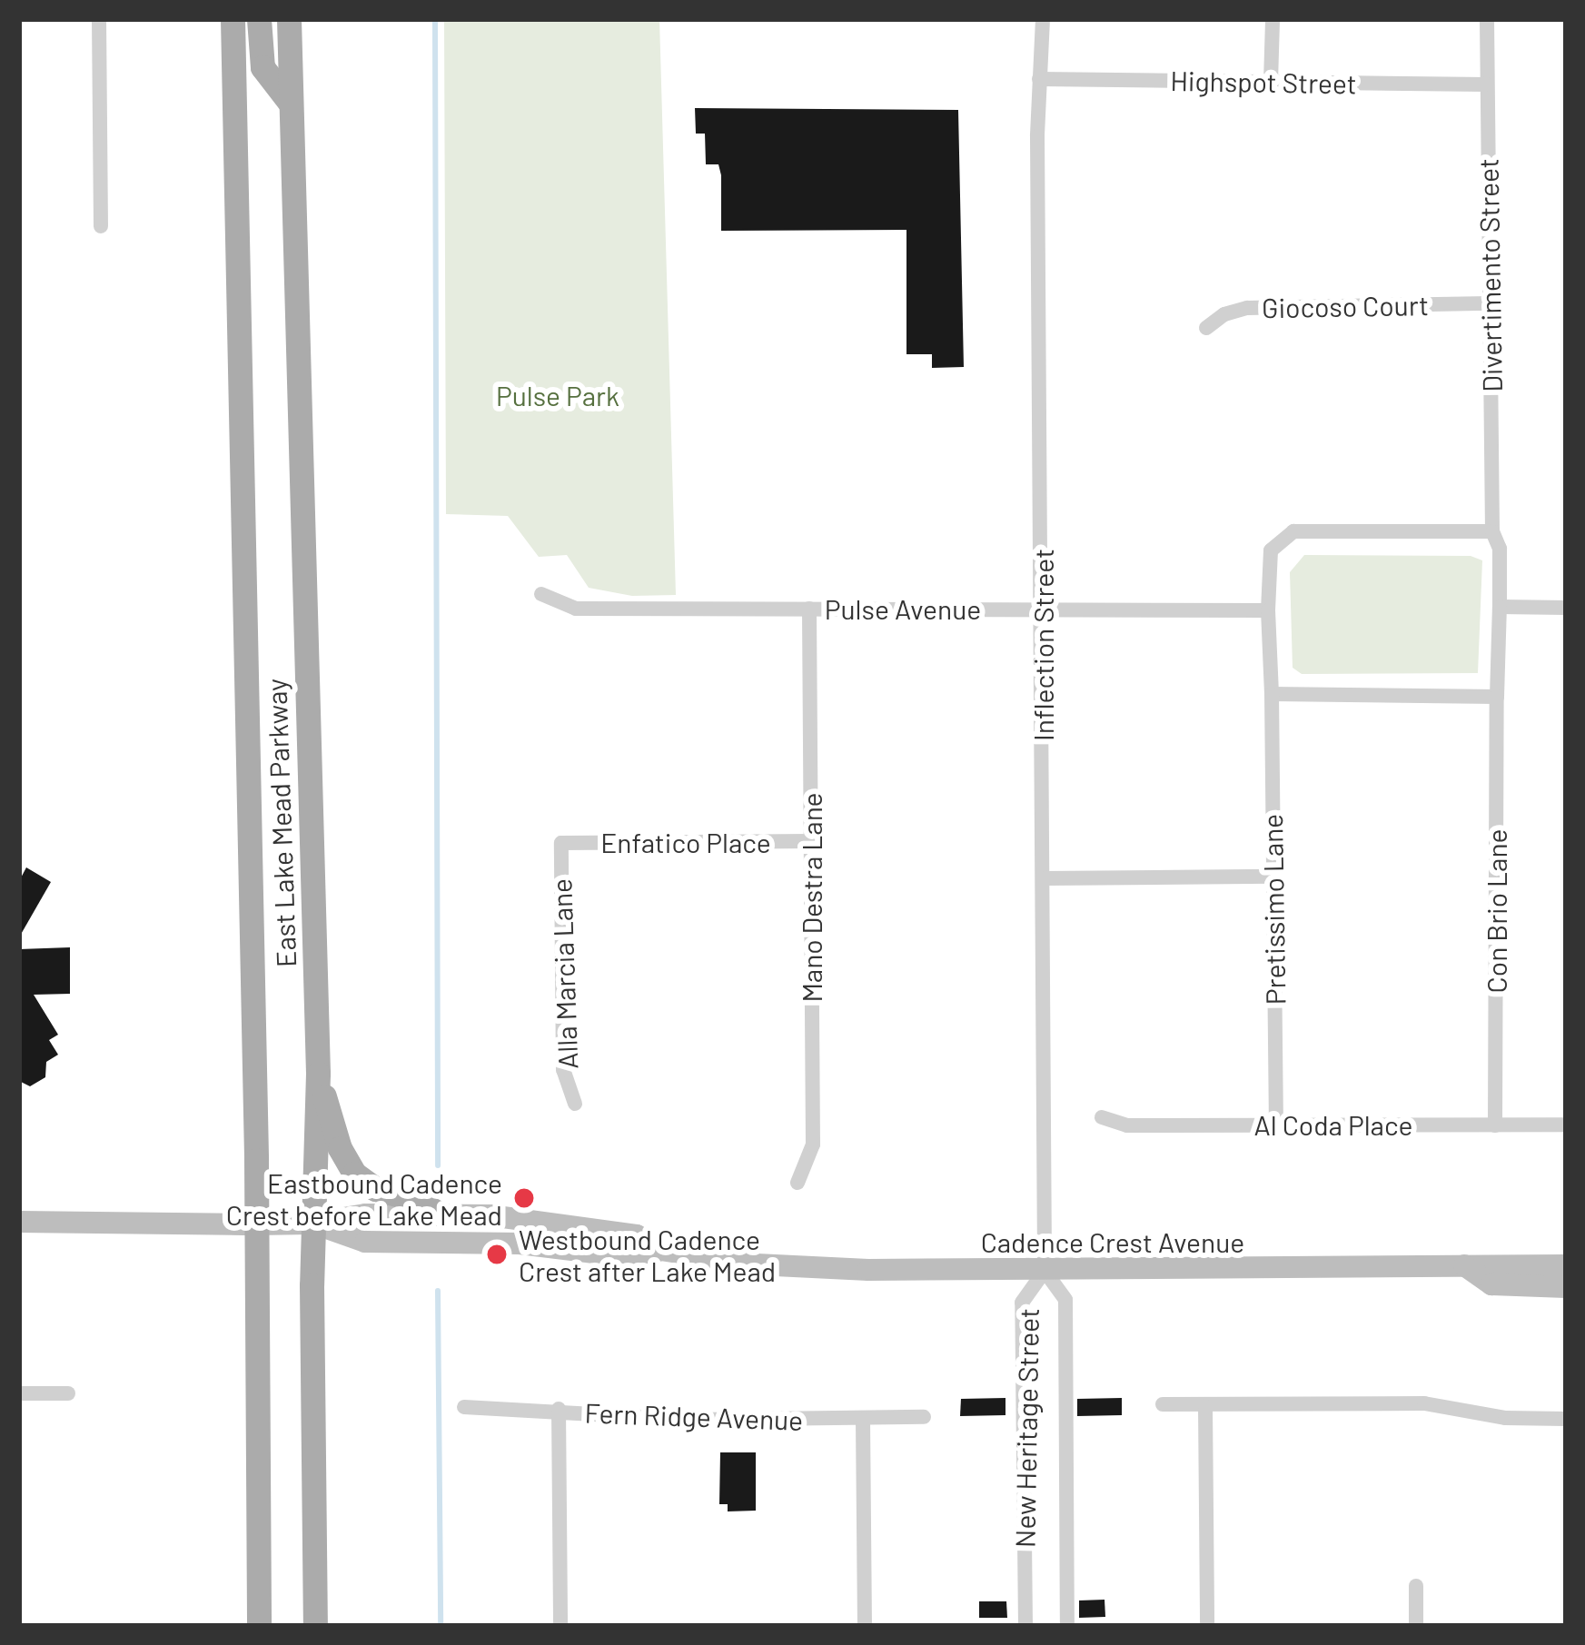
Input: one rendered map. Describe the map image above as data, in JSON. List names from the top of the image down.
{
  "streets": {
    "main road": ["East Lake Mead Parkway"],
    "street": [
      "Highspot Street",
      "Divertimento Street",
      "Giocoso Court",
      "Pulse Avenue",
      "Inflection Street",
      "Enfatico Place",
      "Mano Destra Lane",
      "Pretissimo Lane",
      "Con Brio Lane",
      "Alla Marcia Lane",
      "Al Coda Place",
      "Cadence Crest Avenue",
      "Fern Ridge Avenue",
      "New Heritage Street"
    ]
  },
  "crossings": [
    ["Highspot Street", "Divertimento Street"],
    ["Highspot Street", "Inflection Street"],
    ["Divertimento Street", "Giocoso Court"],
    ["Pulse Avenue", "Inflection Street"],
    ["Pulse Avenue", "Mano Destra Lane"],
    ["Inflection Street", "Cadence Crest Avenue"],
    ["Inflection Street", "New Heritage Street"],
    ["East Lake Mead Parkway", "Cadence Crest Avenue"],
    ["Enfatico Place", "Mano Destra Lane"],
    ["Enfatico Place", "Alla Marcia Lane"],
    ["Pretissimo Lane", "Al Coda Place"],
    ["Con Brio Lane", "Al Coda Place"],
    ["Cadence Crest Avenue", "New Heritage Street"]
  ],
  "parks": ["Pulse Park"],
  "places": ["Eastbound Cadence Crest before Lake Mead", "Westbound Cadence Crest after Lake Mead"]
}
